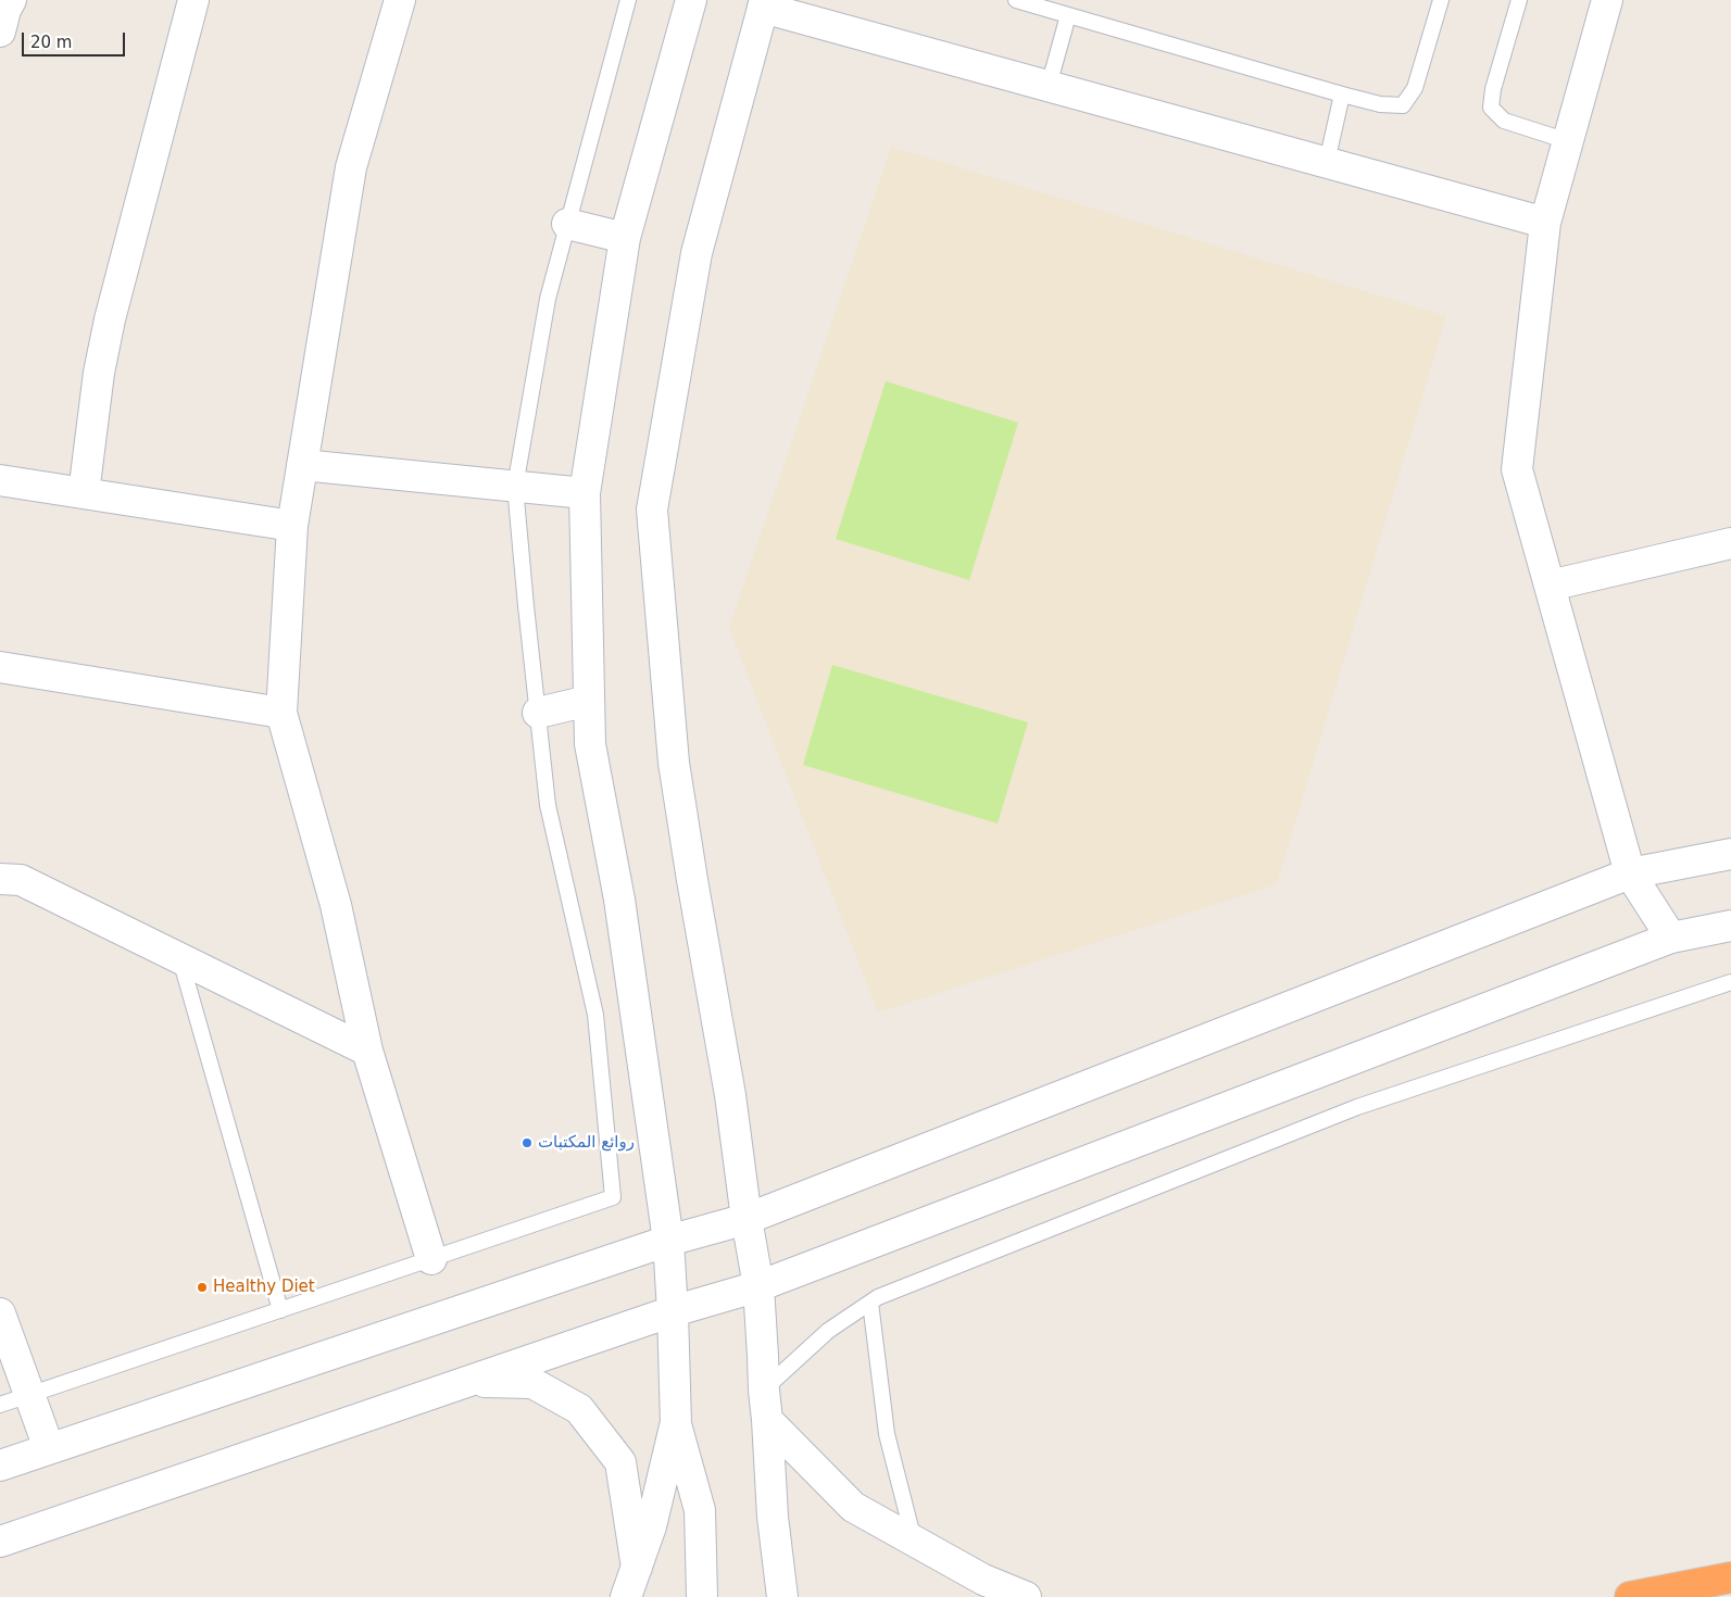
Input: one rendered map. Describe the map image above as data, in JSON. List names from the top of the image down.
{
  "places": ["روائع المكتبات", "Healthy Diet"],
  "scale_bar": "20 m"
}
